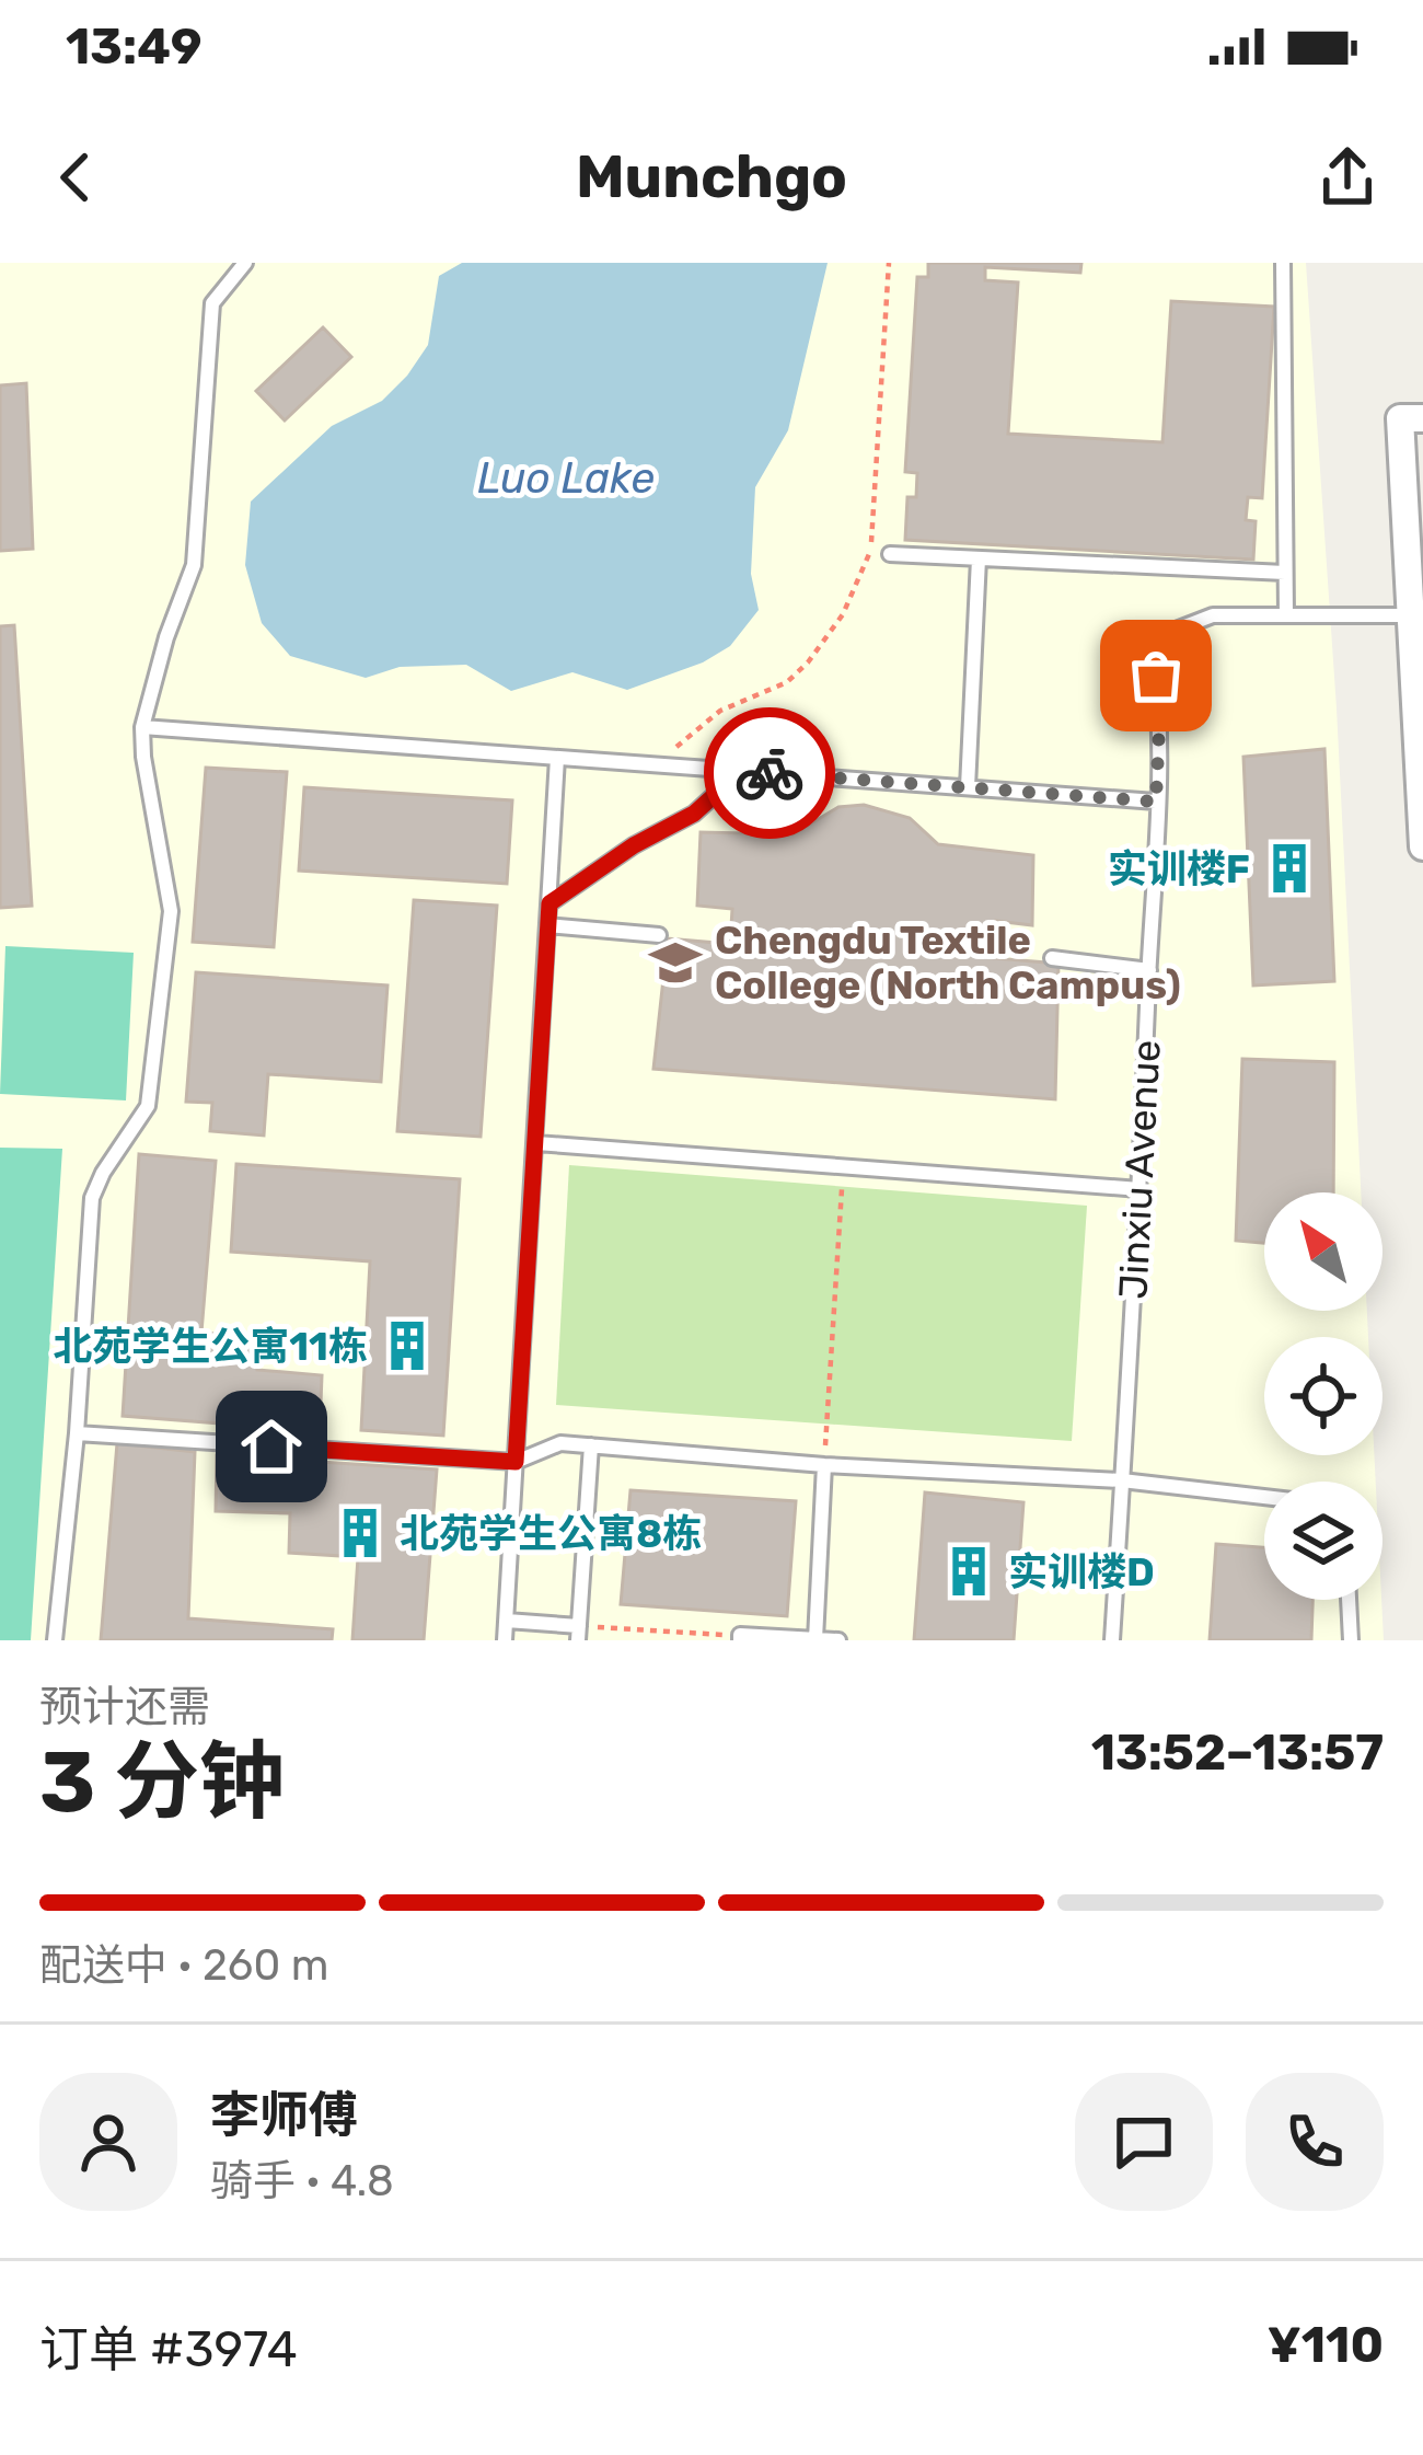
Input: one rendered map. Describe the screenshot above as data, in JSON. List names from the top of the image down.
{
  "streets": {
    "lane": ["Jinxiu Avenue"]
  },
  "water": ["Luo Lake"],
  "places": {
    "building": [
      "实训楼F",
      "北苑学生公寓11栋",
      "北苑学生公寓8栋",
      "实训楼D"
    ],
    "school or university": ["Chengdu Textile College (North Campus)"]
  },
  "north": "top left",
  "page": {
    "status": "13:49",
    "header": "Munchgo",
    "heading": ["3 分钟", "预计还需", "13:52–13:57"],
    "panel": [
      "李师傅",
      "骑手 · 4.8",
      "订单 #3974",
      "¥110"
    ],
    "bar": "配送中 · 260 m"
  }
}
